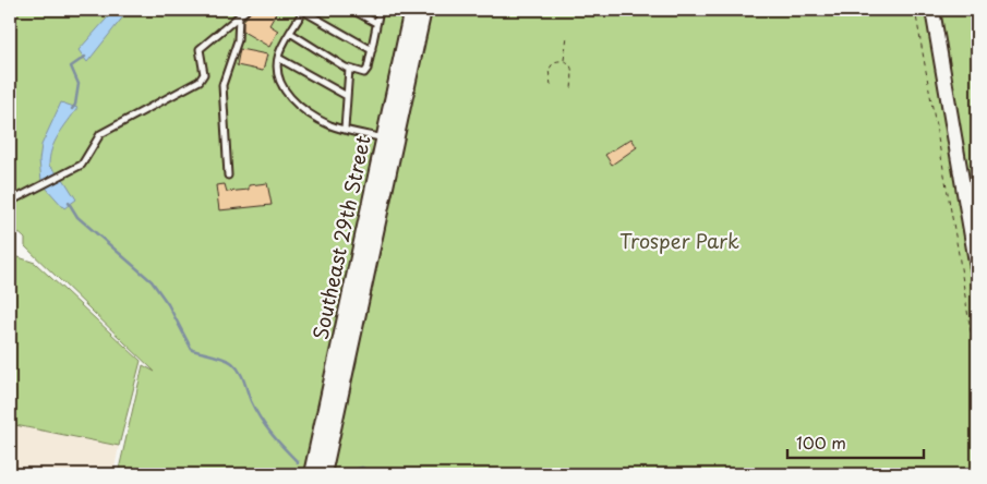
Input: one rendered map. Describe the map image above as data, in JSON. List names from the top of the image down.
{
  "streets": {
    "main road": ["Southeast 29th Street"]
  },
  "parks": ["Trosper Park"],
  "scale_bar": "100 m"
}
